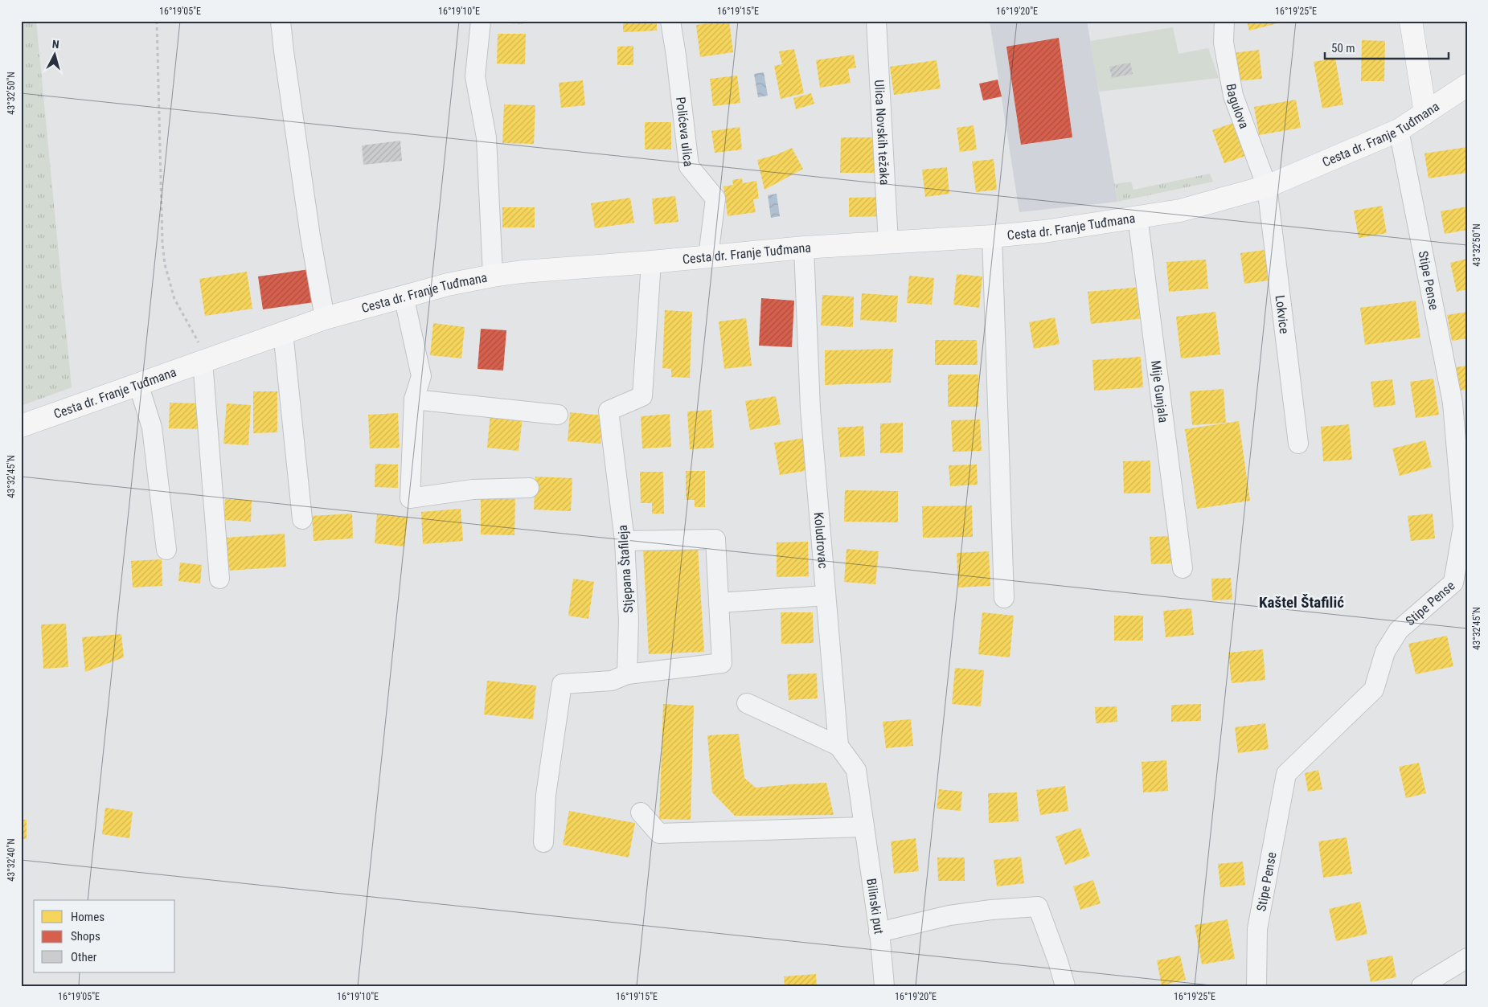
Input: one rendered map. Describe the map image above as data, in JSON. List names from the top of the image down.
{
  "streets": {
    "main road": ["Cesta dr. Franje Tuđmana"],
    "street": [
      "Bagulova",
      "Polićeva ulica",
      "Ulica Novskih težaka",
      "Stipe Pense",
      "Lokvice",
      "Mije Gunjala",
      "Koludrovac",
      "Stjepana Štafileja",
      "Bilinski put"
    ]
  },
  "crossings": [
    ["Bagulova", "Cesta dr. Franje Tuđmana"],
    ["Bagulova", "Lokvice"],
    ["Polićeva ulica", "Cesta dr. Franje Tuđmana"],
    ["Ulica Novskih težaka", "Cesta dr. Franje Tuđmana"],
    ["Cesta dr. Franje Tuđmana", "Stipe Pense"],
    ["Cesta dr. Franje Tuđmana", "Lokvice"],
    ["Cesta dr. Franje Tuđmana", "Mije Gunjala"],
    ["Cesta dr. Franje Tuđmana", "Koludrovac"],
    ["Cesta dr. Franje Tuđmana", "Stjepana Štafileja"]
  ],
  "districts": ["Kaštel Štafilić"],
  "legend": ["Homes", "Shops", "Other"],
  "scale_bar": "50 m",
  "north": "top",
  "coordinates": [
    "16°19'05\"E",
    "16°19'10\"E",
    "16°19'15\"E",
    "16°19'20\"E",
    "16°19'25\"E",
    "43°32'50\"N",
    "43°32'45\"N",
    "43°32'40\"N"
  ]
}
